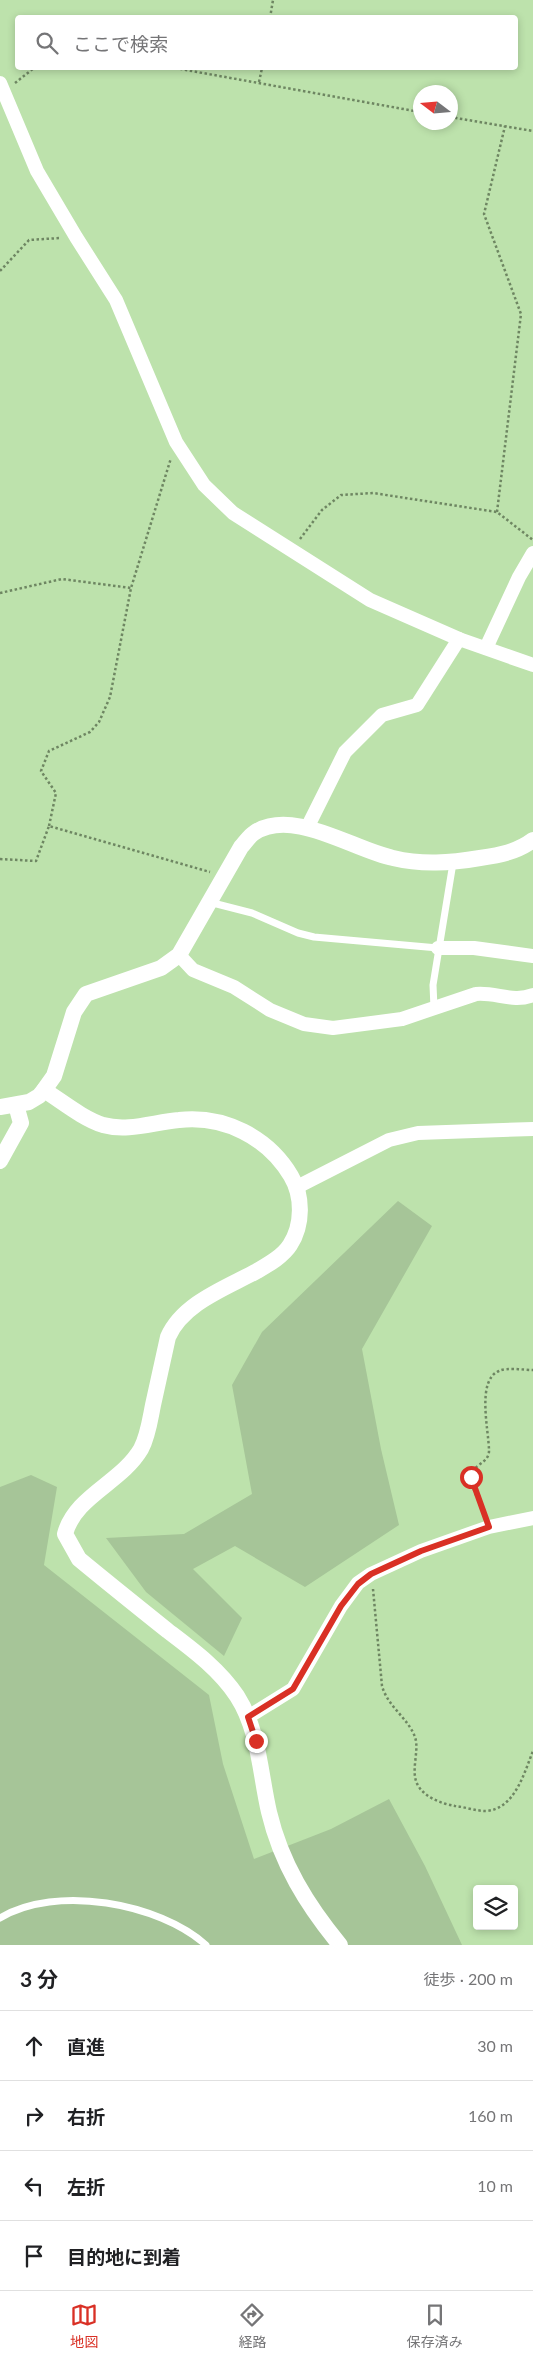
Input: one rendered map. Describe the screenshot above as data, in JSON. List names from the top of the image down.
{
  "north": "left",
  "page": {
    "search": "ここで検索",
    "heading": ["3 分", "徒歩 · 200 m"],
    "list": [
      ["直進", "30 m"],
      ["右折", "160 m"],
      ["左折", "10 m"],
      "目的地に到着"
    ],
    "nav": ["地図", "経路", "保存済み"]
  }
}
